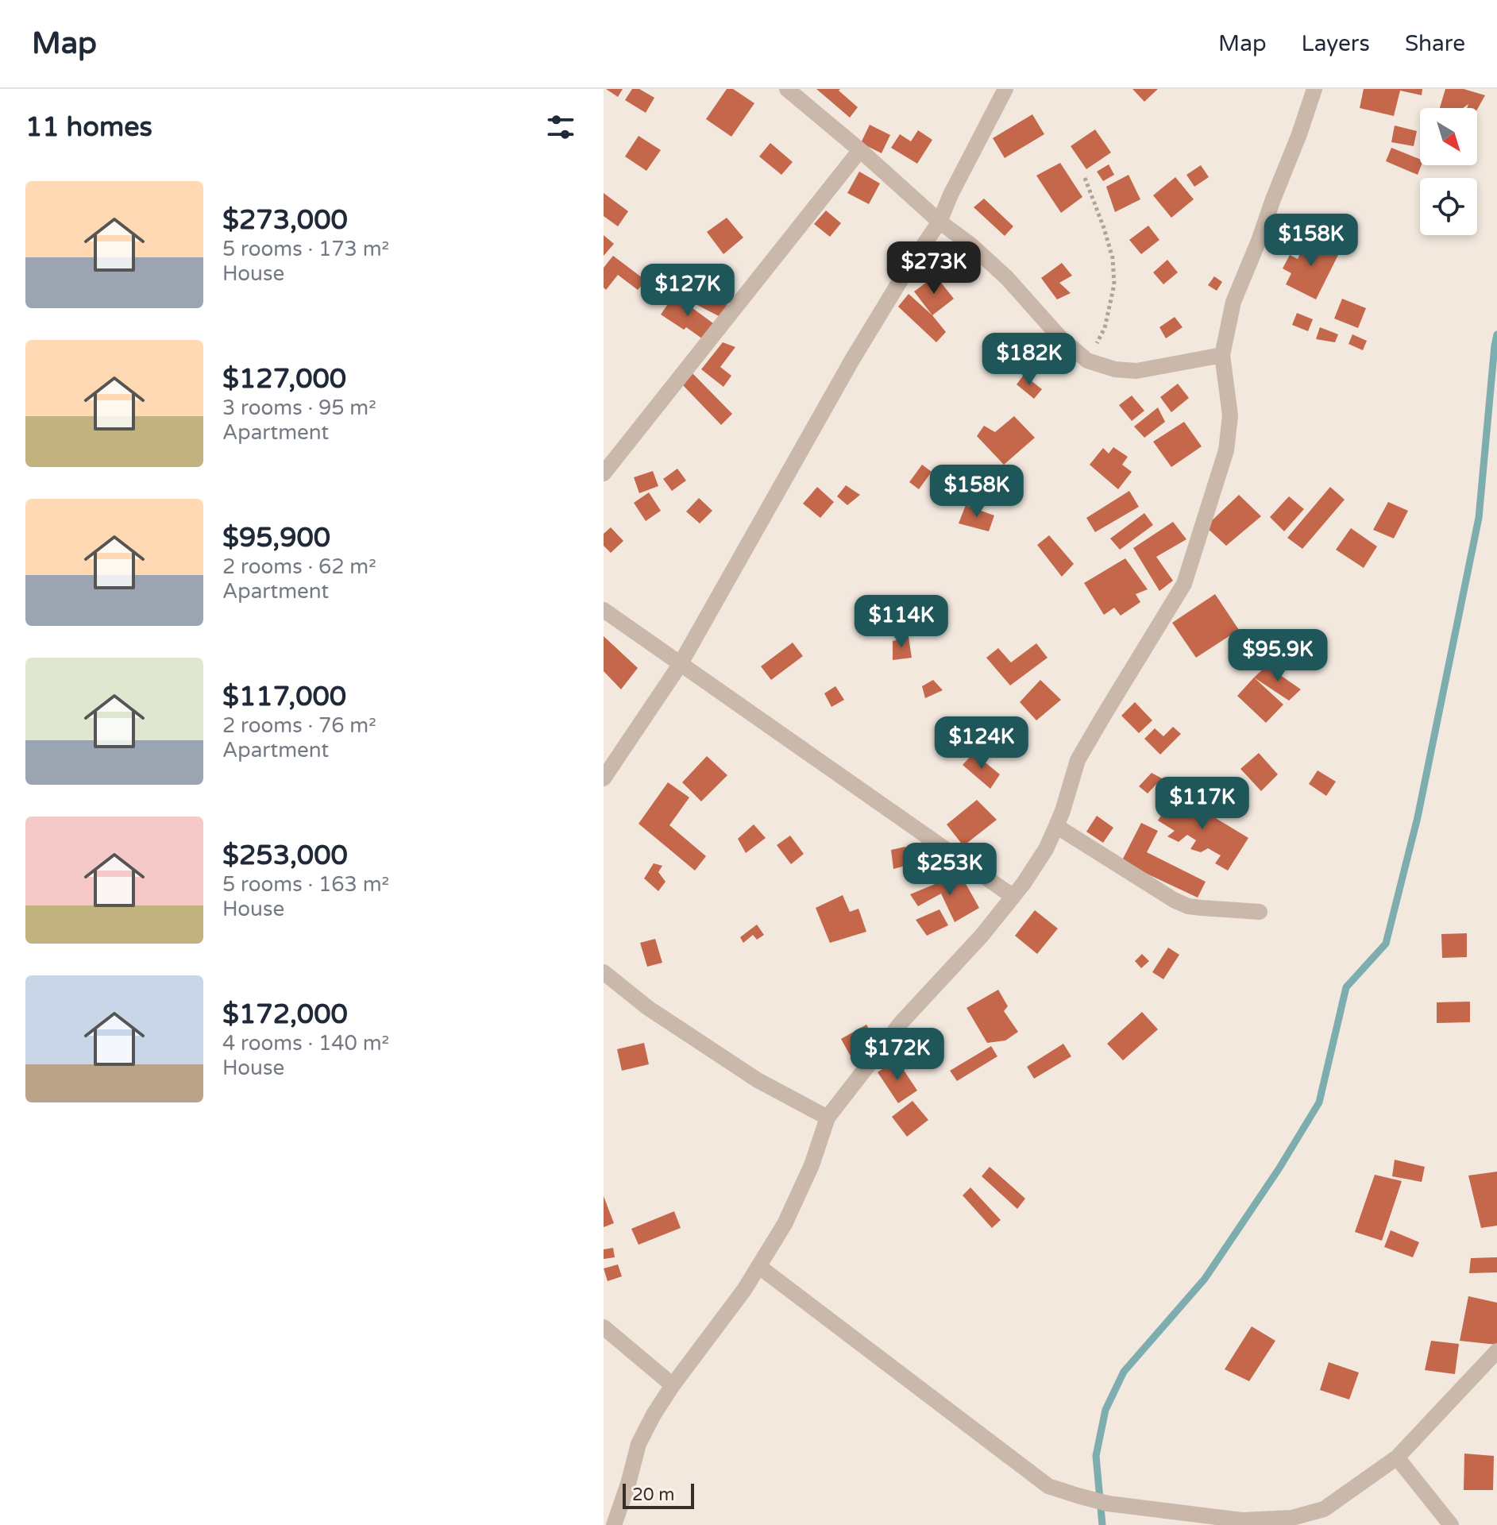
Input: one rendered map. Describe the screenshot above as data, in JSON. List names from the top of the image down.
{
  "scale_bar": "20 m",
  "north": "bottom right",
  "page": {
    "header": "Map",
    "nav": ["Map", "Layers", "Share"],
    "heading": "11 homes",
    "list": [
      {
        "name": "$273,000",
        "note": "5 rooms · 173 m² · House"
      },
      {
        "name": "$127,000",
        "note": "3 rooms · 95 m² · Apartment"
      },
      {
        "name": "$95,900",
        "note": "2 rooms · 62 m² · Apartment"
      },
      {
        "name": "$117,000",
        "note": "2 rooms · 76 m² · Apartment"
      },
      {
        "name": "$253,000",
        "note": "5 rooms · 163 m² · House"
      },
      {
        "name": "$172,000",
        "note": "4 rooms · 140 m² · House"
      }
    ],
    "price": [
      "$158K",
      "$273K",
      "$127K",
      "$182K",
      "$158K",
      "$114K",
      "$95.9K",
      "$124K",
      "$117K",
      "$253K",
      "$172K"
    ],
    "scale": "20 m"
  }
}
